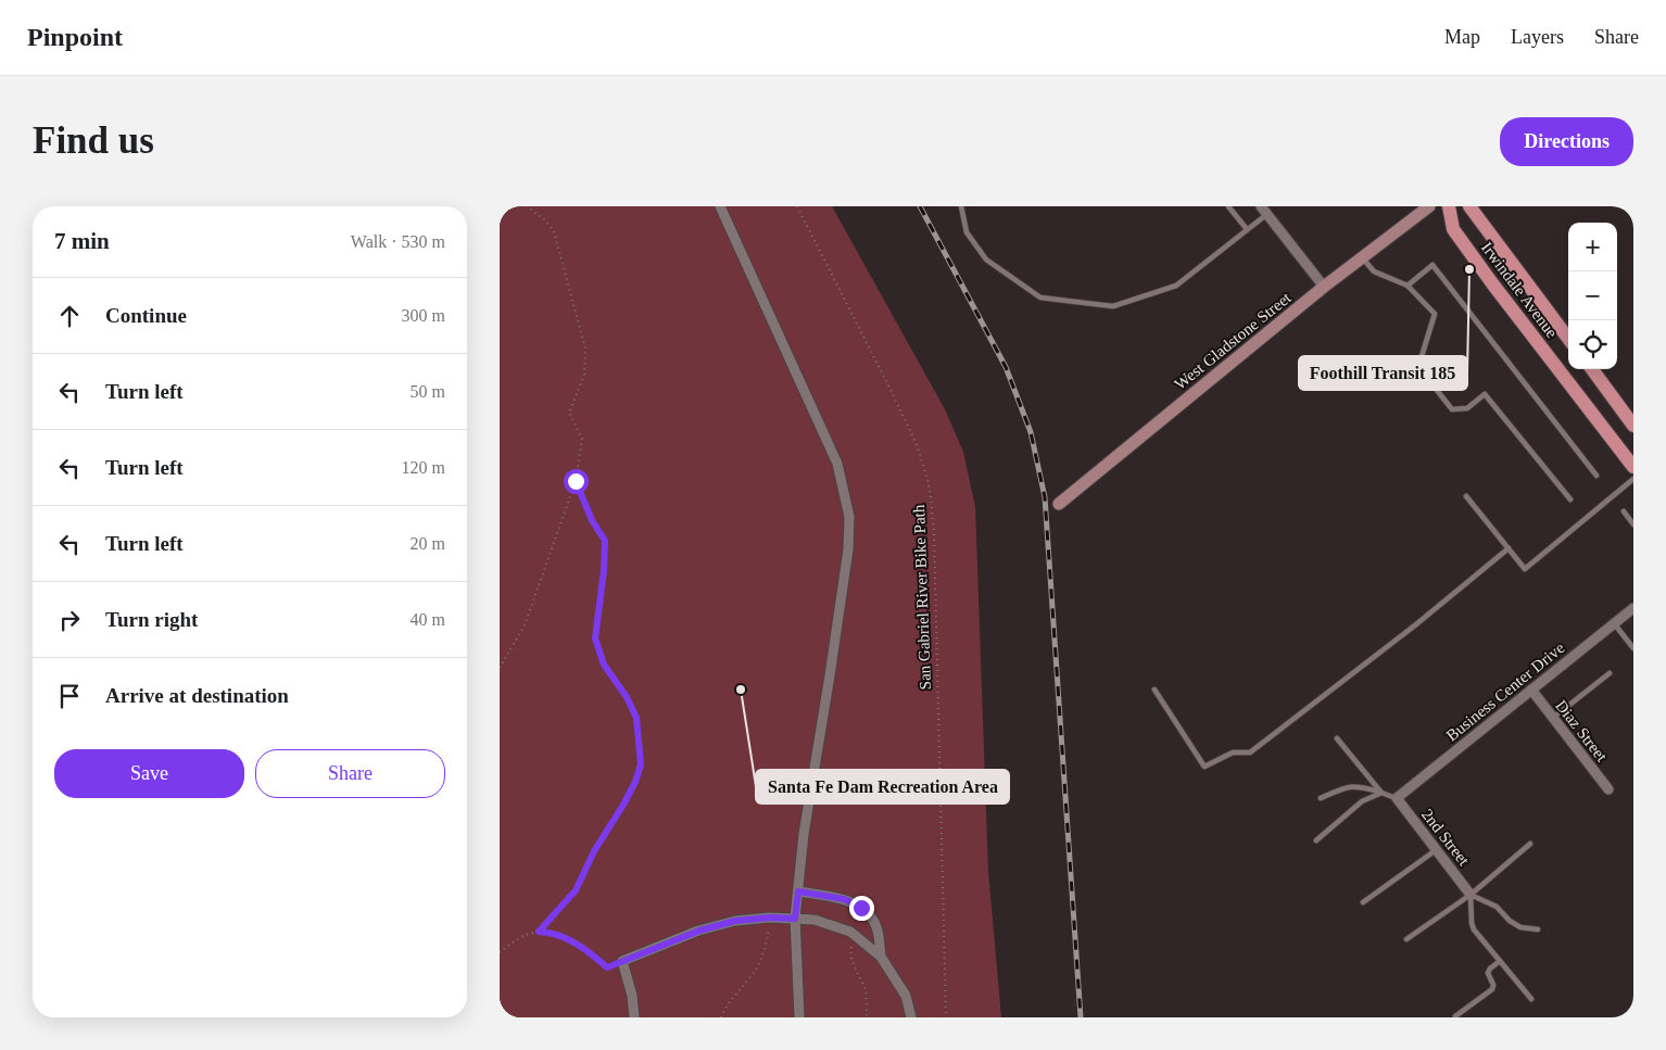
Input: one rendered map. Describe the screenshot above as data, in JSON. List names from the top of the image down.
{
  "streets": {
    "main road": ["Irwindale Avenue"],
    "street": [
      "West Gladstone Street",
      "Business Center Drive",
      "Diaz Street",
      "2nd Street"
    ],
    "path": ["San Gabriel River Bike Path"]
  },
  "crossings": [
    ["Business Center Drive", "Diaz Street"],
    ["Business Center Drive", "2nd Street"]
  ],
  "places": ["Foothill Transit 185", "Santa Fe Dam Recreation Area"],
  "page": {
    "header": "Pinpoint",
    "nav": ["Map", "Layers", "Share"],
    "buttons": [
      "Directions",
      ["Save", "Share"]
    ],
    "title": "Find us",
    "heading": ["7 min", "Walk · 530 m"],
    "map_buttons": ["+", "−"],
    "list": [
      ["Continue", "300 m"],
      ["Turn left", "50 m"],
      ["Turn left", "120 m"],
      ["Turn left", "20 m"],
      ["Turn right", "40 m"],
      "Arrive at destination"
    ]
  }
}
